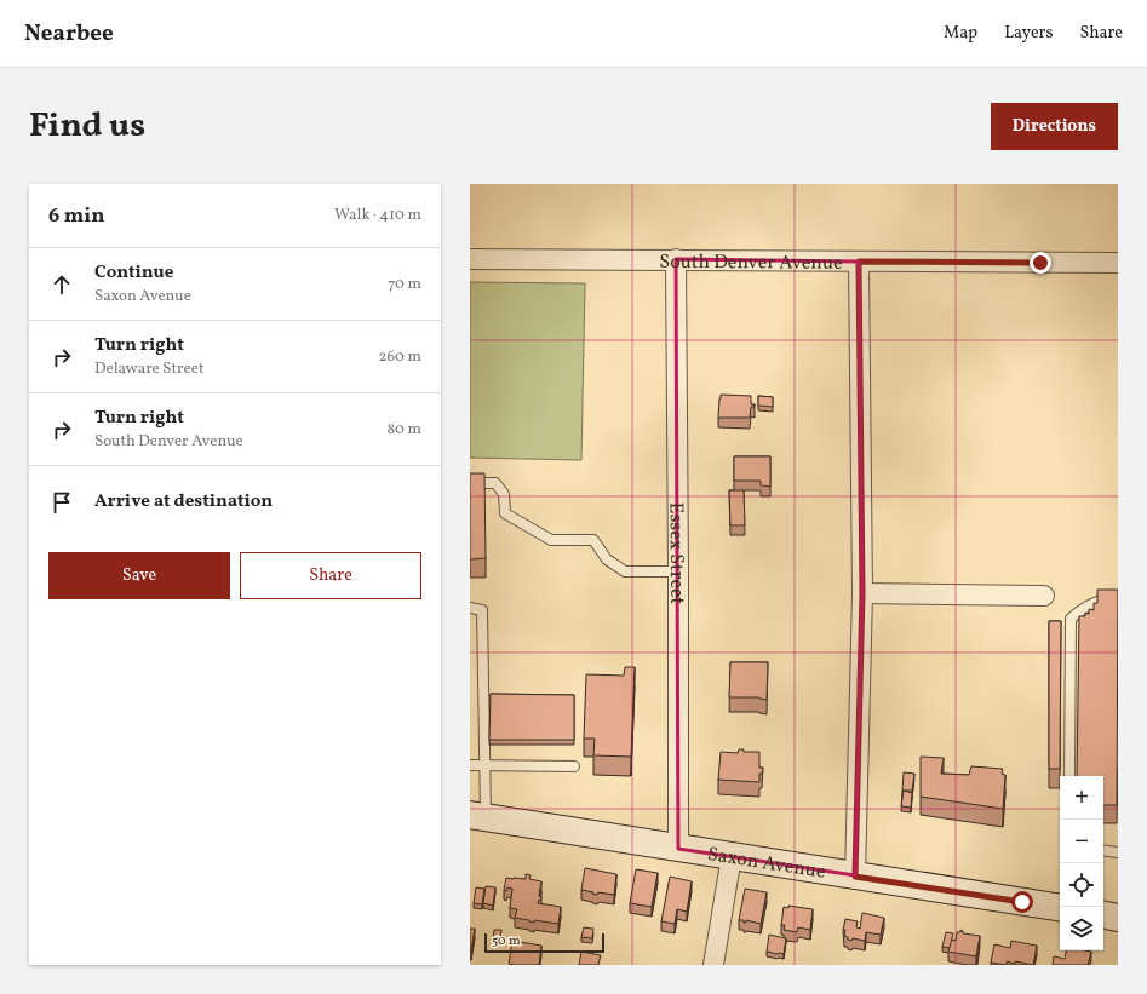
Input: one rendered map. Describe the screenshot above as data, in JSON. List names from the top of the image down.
{
  "streets": {
    "street": ["South Denver Avenue", "Essex Street", "Saxon Avenue"]
  },
  "crossings": [
    ["South Denver Avenue", "Essex Street"],
    ["Essex Street", "Saxon Avenue"]
  ],
  "scale_bar": "50 m",
  "page": {
    "header": "Nearbee",
    "nav": ["Map", "Layers", "Share"],
    "title": "Find us",
    "buttons": [
      "Directions",
      ["Save", "Share"]
    ],
    "heading": ["6 min", "Walk · 410 m"],
    "list": [
      ["Continue", "Saxon Avenue", "70 m"],
      ["Turn right", "Delaware Street", "260 m"],
      ["Turn right", "South Denver Avenue", "80 m"],
      "Arrive at destination"
    ],
    "map_buttons": ["+", "−"],
    "scale": "50 m"
  }
}
